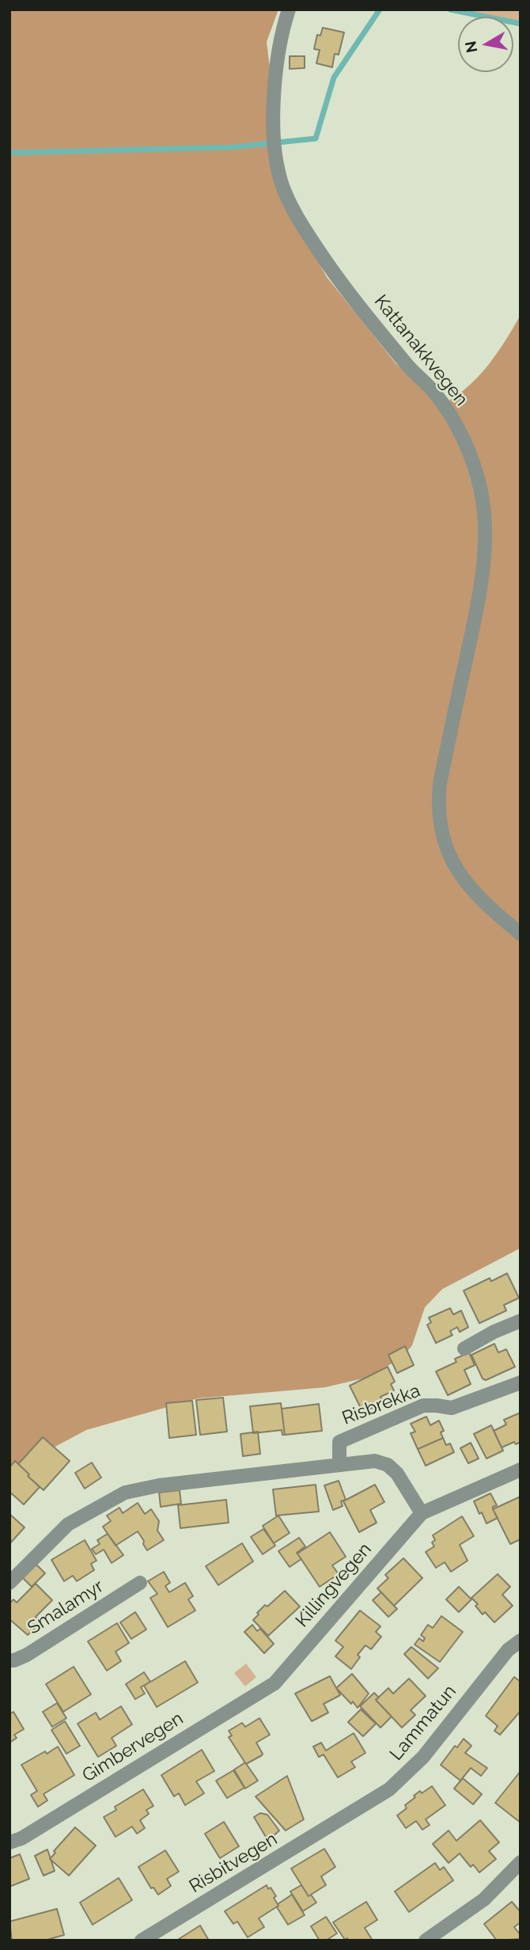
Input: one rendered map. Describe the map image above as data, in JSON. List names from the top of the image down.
{
  "streets": {
    "street": [
      "Kattanakkvegen",
      "Risbrekka",
      "Killingvegen",
      "Smalamyr",
      "Lammatun",
      "Gimbervegen",
      "Risbitvegen"
    ]
  },
  "crossings": [
    ["Killingvegen", "Gimbervegen"],
    ["Lammatun", "Risbitvegen"]
  ],
  "north": "left"
}
